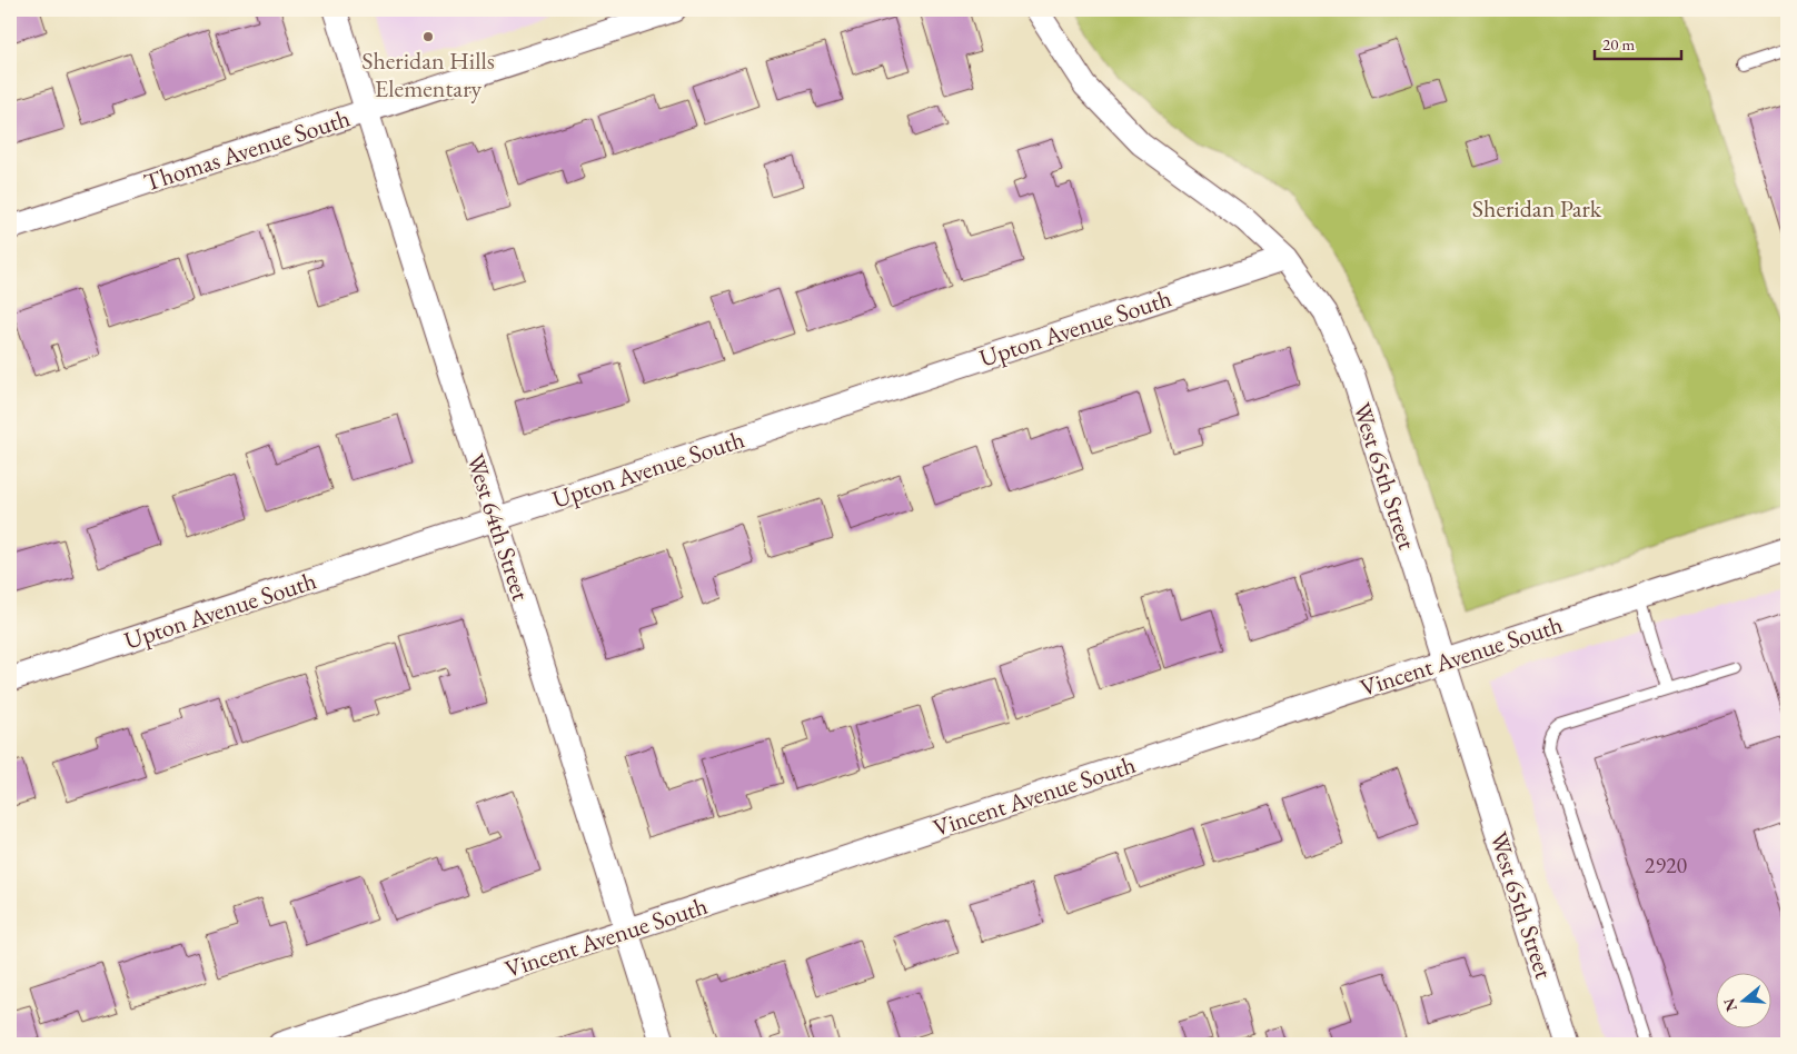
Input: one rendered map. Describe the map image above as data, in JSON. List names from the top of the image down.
{
  "streets": {
    "street": [
      "Thomas Avenue South",
      "Upton Avenue South",
      "West 65th Street",
      "West 64th Street",
      "Vincent Avenue South"
    ]
  },
  "crossings": [
    ["Thomas Avenue South", "West 64th Street"],
    ["Upton Avenue South", "West 65th Street"],
    ["Upton Avenue South", "West 64th Street"],
    ["West 65th Street", "Vincent Avenue South"],
    ["West 64th Street", "Vincent Avenue South"]
  ],
  "parks": ["Sheridan Park"],
  "places": ["Sheridan Hills Elementary"],
  "house_numbers": ["2920"],
  "scale_bar": "20 m",
  "north": "left"
}
